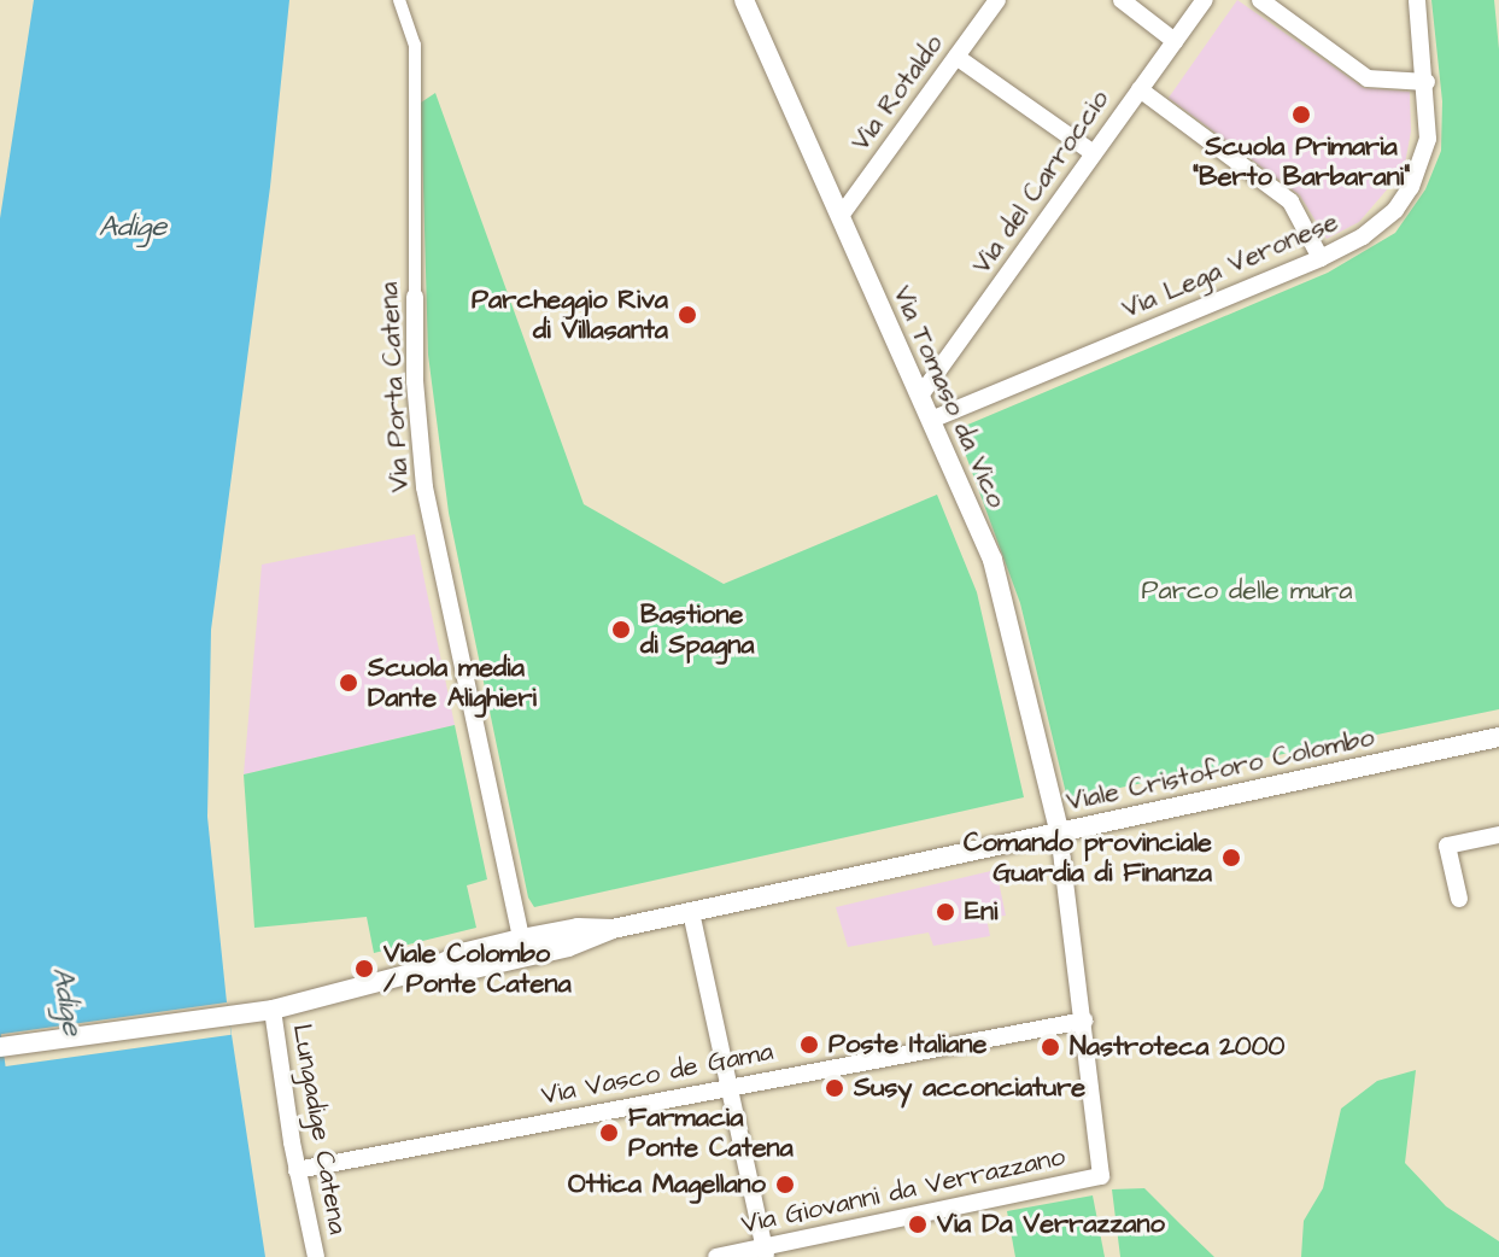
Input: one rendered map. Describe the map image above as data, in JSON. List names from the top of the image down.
{
  "streets": {
    "street": [
      "Via Rotaldo",
      "Via del Carroccio",
      "Via Lega Veronese",
      "Via Porta Catena",
      "Via Tomaso da Vico",
      "Viale Cristoforo Colombo",
      "Via Vasco de Gama",
      "Lungadige Catena",
      "Via Giovanni da Verrazzano"
    ]
  },
  "crossings": [
    ["Via Rotaldo", "Via Tomaso da Vico"],
    ["Via del Carroccio", "Via Tomaso da Vico"],
    ["Via Lega Veronese", "Via Tomaso da Vico"],
    ["Via Porta Catena", "Viale Cristoforo Colombo"],
    ["Via Tomaso da Vico", "Viale Cristoforo Colombo"],
    ["Viale Cristoforo Colombo", "Lungadige Catena"],
    ["Via Vasco de Gama", "Lungadige Catena"],
    ["Via Vasco de Gama", "Via Giovanni da Verrazzano"]
  ],
  "water": ["Adige"],
  "parks": ["Parco delle mura"],
  "places": [
    "Scuola Primaria \"Berto Barbarani\"",
    "Parcheggio Riva di Villasanta",
    "Bastione di Spagna",
    "Scuola media Dante Alighieri",
    "Comando provinciale Guardia di Finanza",
    "Eni",
    "Viale Colombo / Ponte Catena",
    "Poste Italiane",
    "Nastroteca 2000",
    "Susy acconciature",
    "Farmacia Ponte Catena",
    "Ottica Magellano",
    "Via Da Verrazzano"
  ]
}
